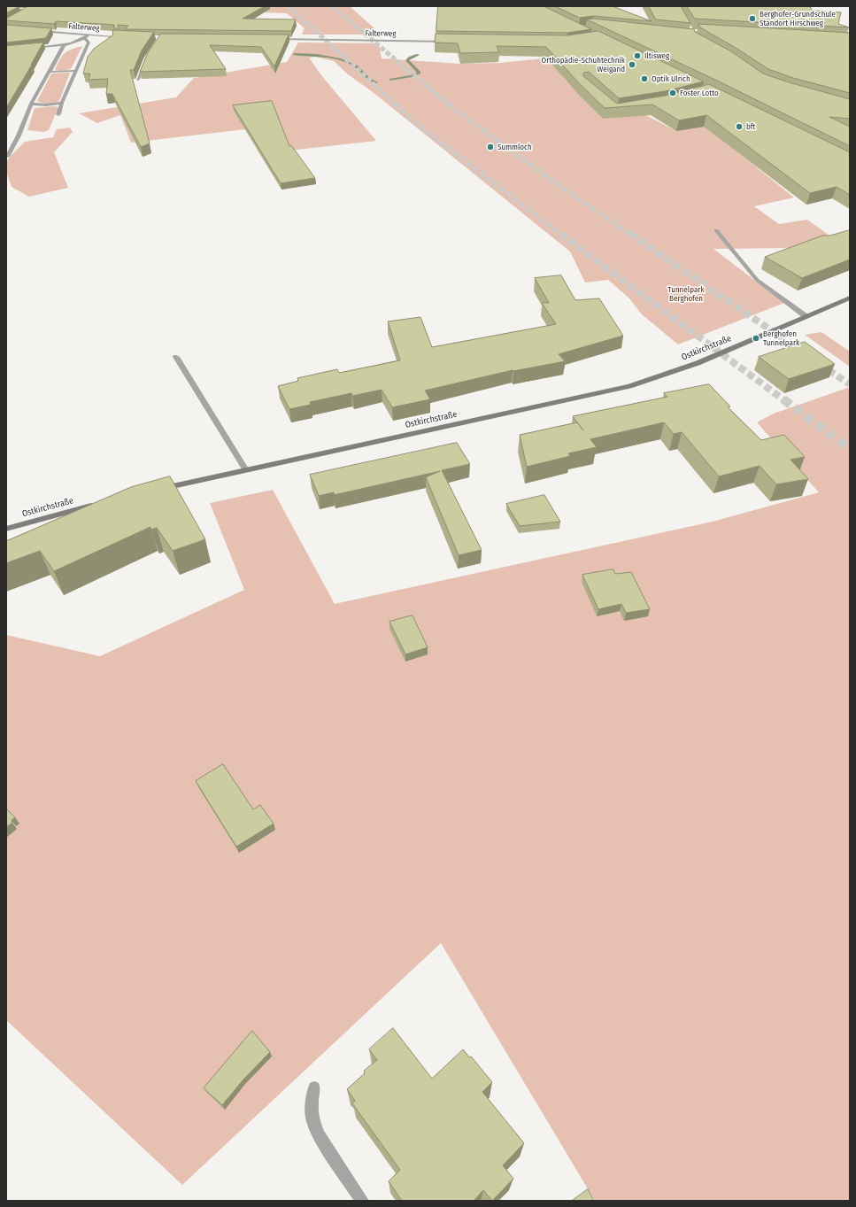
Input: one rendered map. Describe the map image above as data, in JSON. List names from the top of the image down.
{
  "streets": {
    "street": ["Falterweg", "Ostkirchstraße"]
  },
  "parks": ["Tunnelpark Berghofen"],
  "places": [
    "Berghofer-Grundschule Standort Hirschweg",
    "Iltisweg",
    "Orthopädie-Schuhtechnik Weigand",
    "Optik Ulrich",
    "Foster Lotto",
    "bft",
    "Summloch",
    "Berghofen Tunnelpark"
  ]
}
